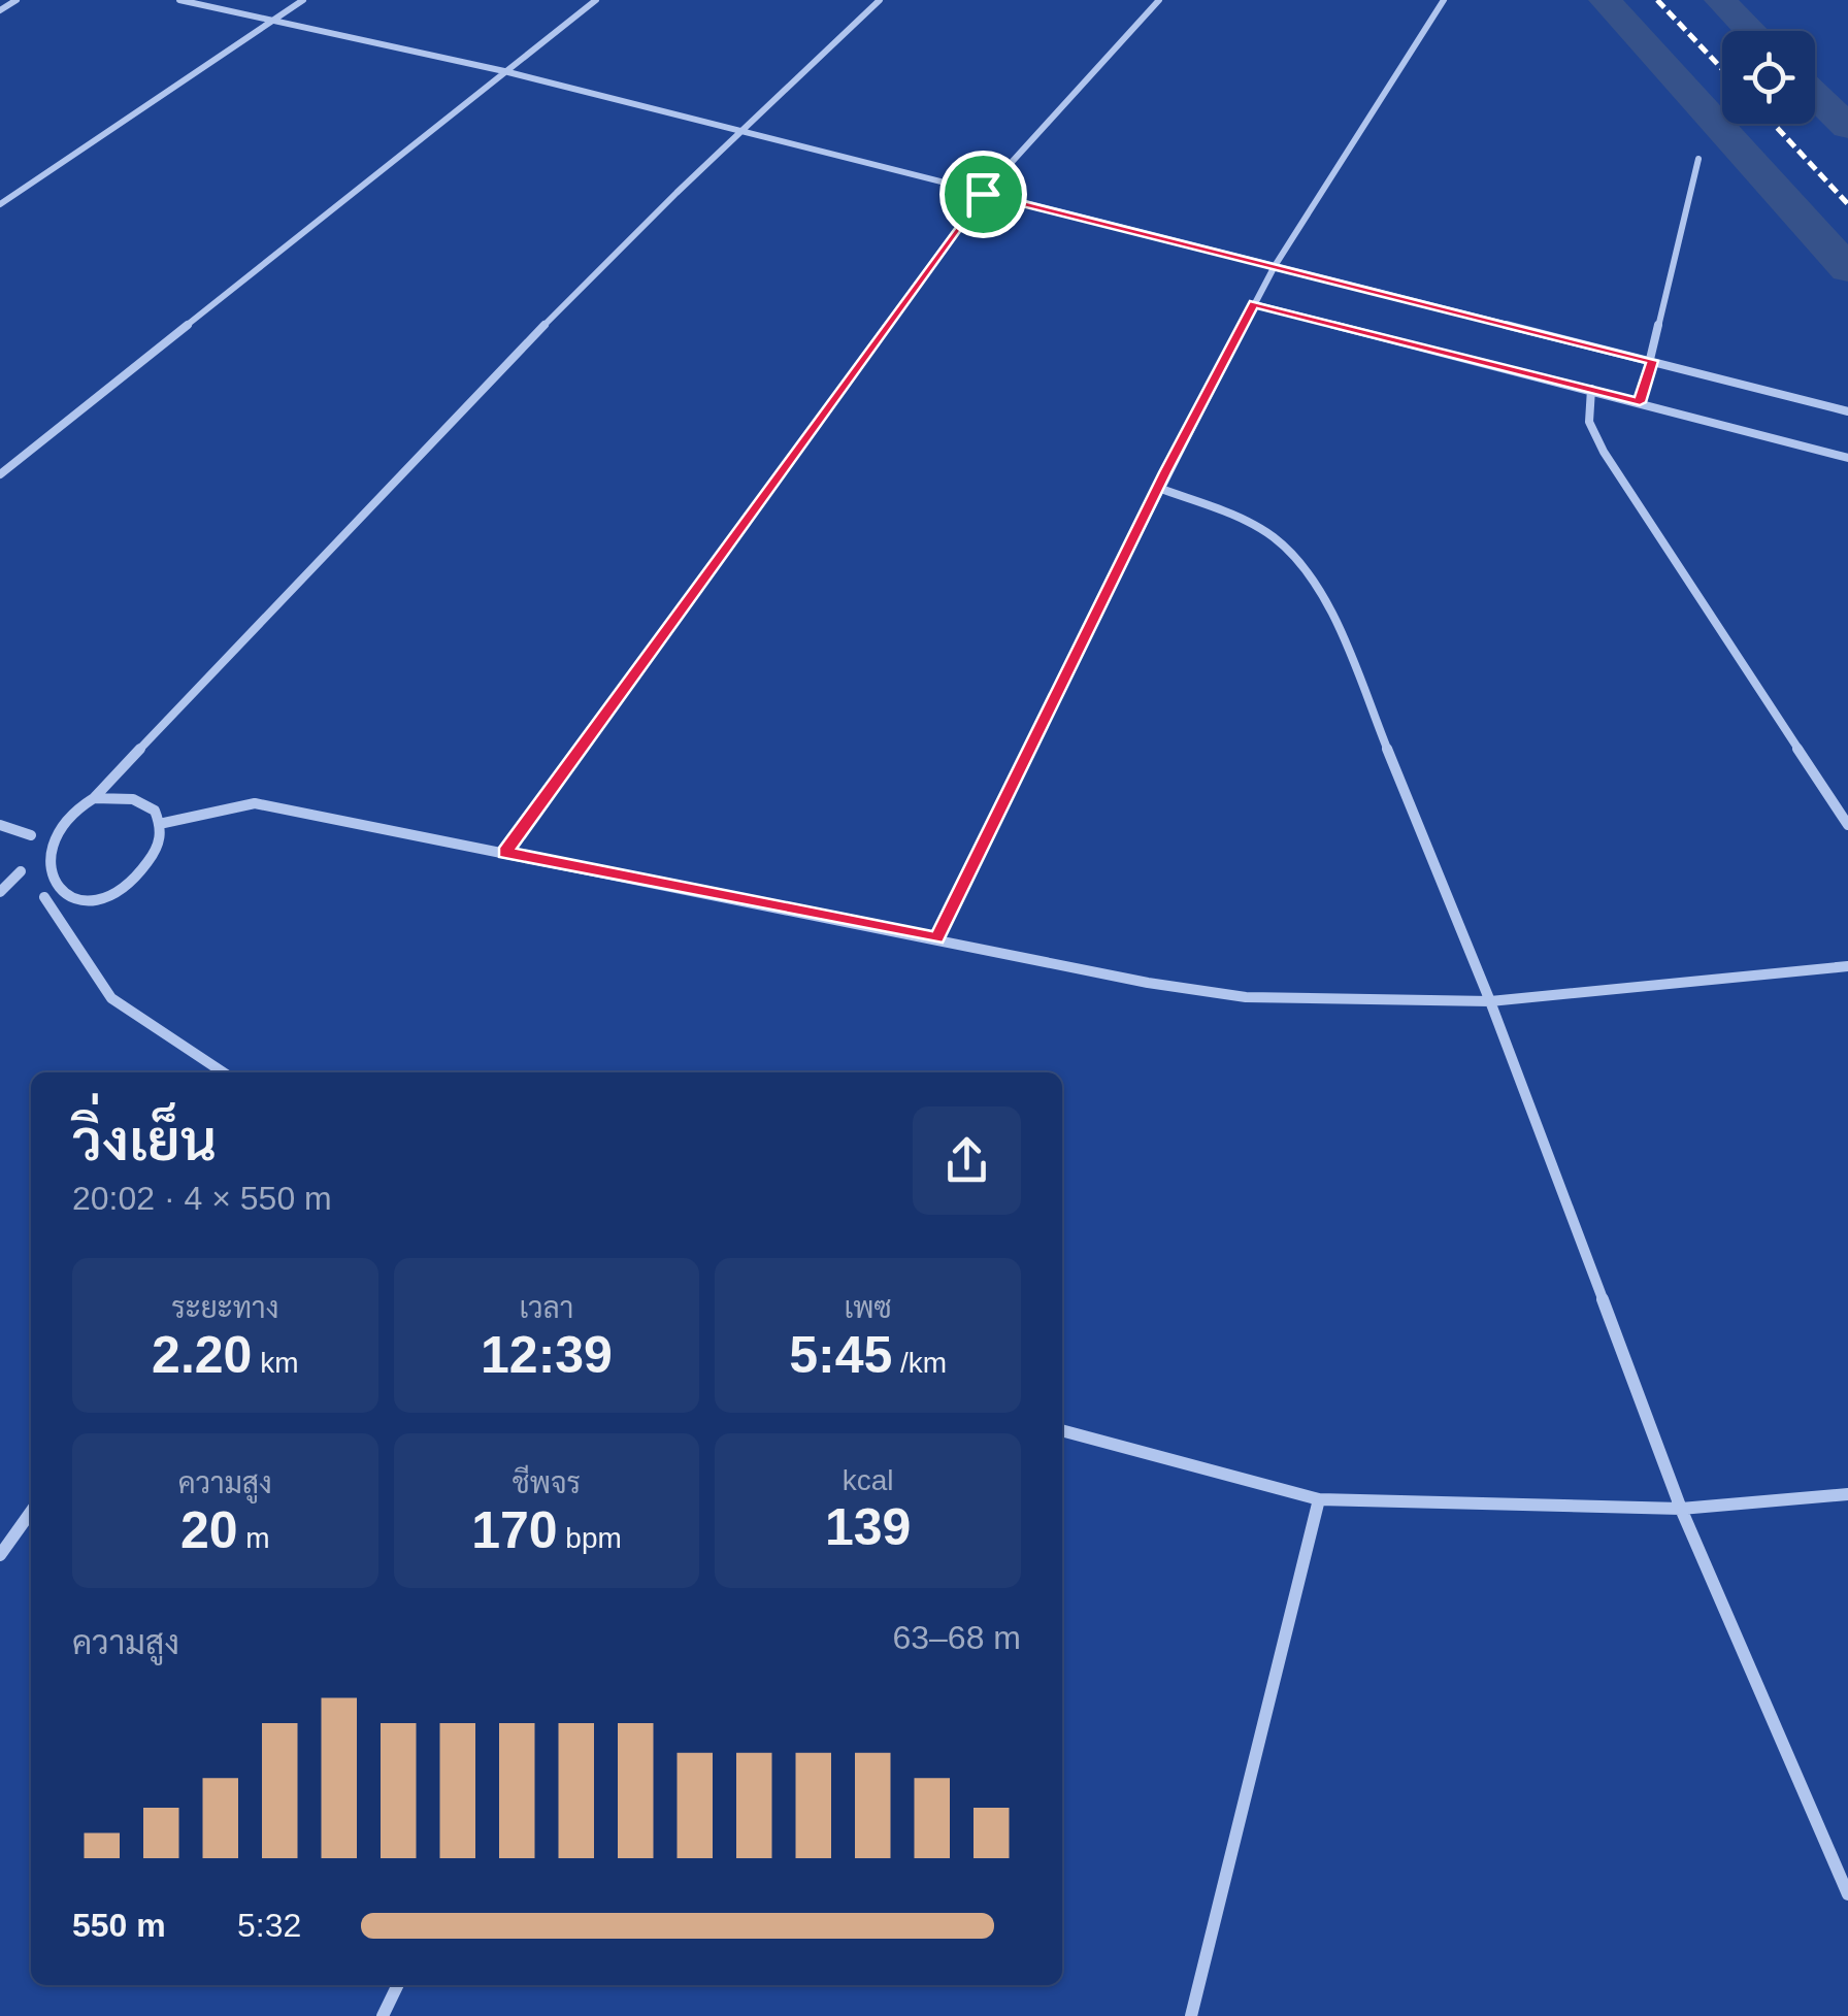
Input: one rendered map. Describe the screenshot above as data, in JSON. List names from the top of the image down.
{
  "page": {
    "heading": ["วิ่งเย็น", "20:02 · 4 × 550 m"],
    "stats": [
      ["ระยะทาง", "2.20 km"],
      ["เวลา", "12:39"],
      ["เพซ", "5:45 /km"],
      ["ความสูง", "20 m"],
      ["ชีพจร", "170 bpm"],
      ["kcal", "139"]
    ],
    "chart": ["ความสูง", "63–68 m"],
    "list": [
      {
        "name": "550 m",
        "note": "5:32"
      }
    ]
  }
}
